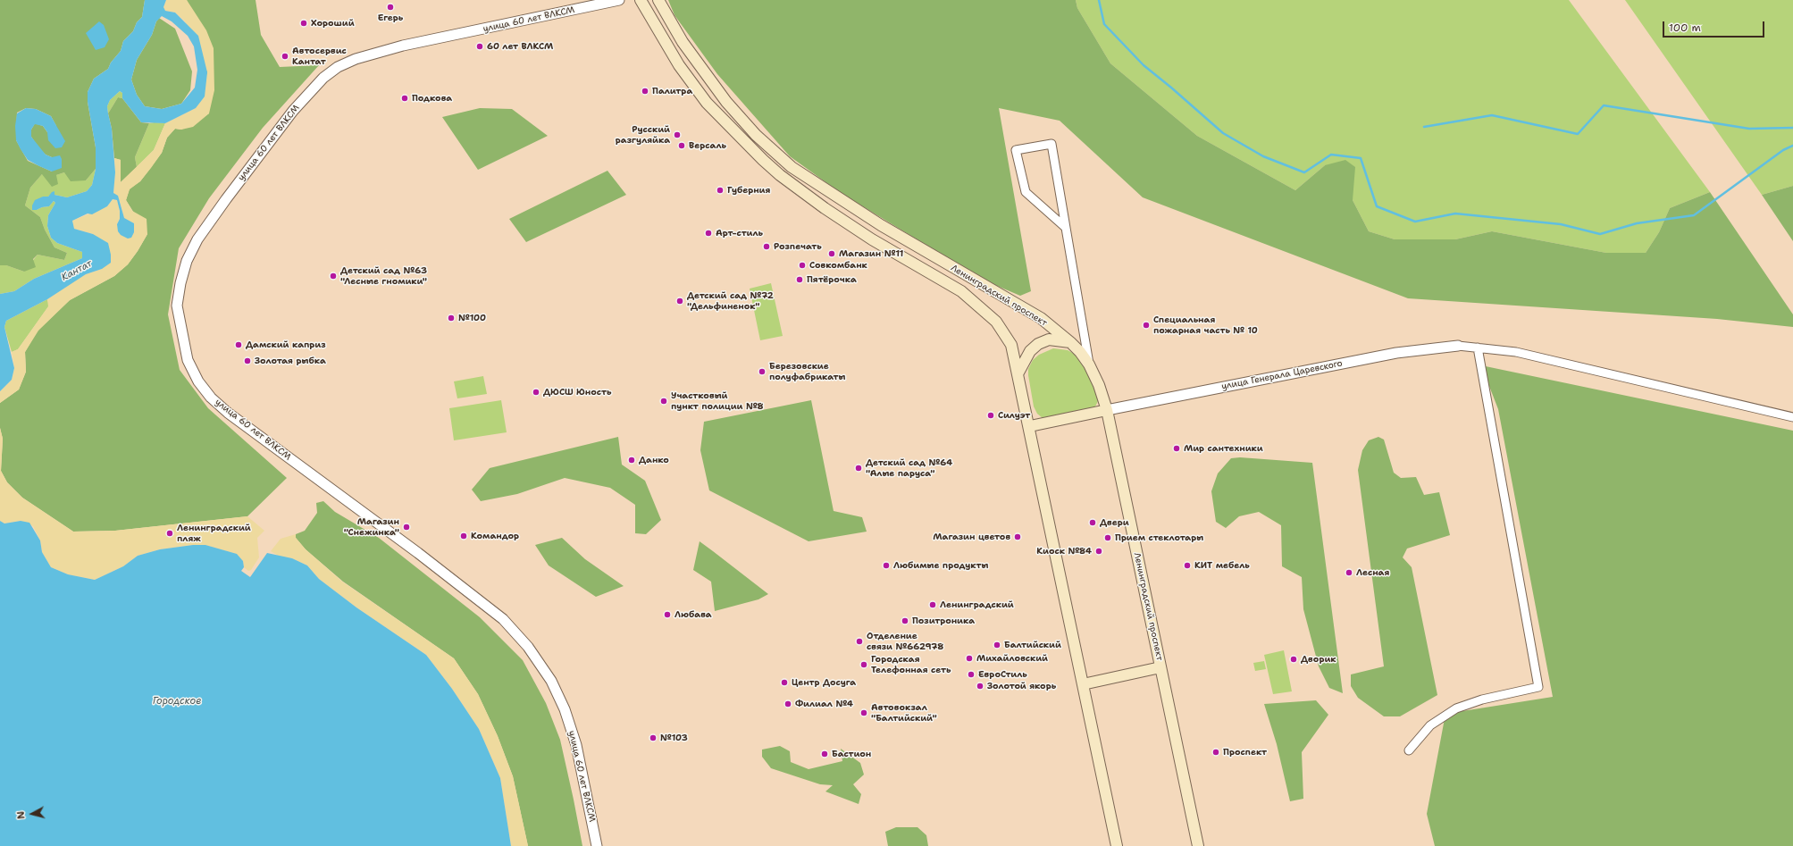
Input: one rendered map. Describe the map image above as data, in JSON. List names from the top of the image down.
{
  "streets": {
    "main road": ["Ленинградский проспект"],
    "street": ["улица 60 лет ВЛКСМ", "улица Генерала Царевского"]
  },
  "crossings": [
    ["Ленинградский проспект", "улица Генерала Царевского"]
  ],
  "water": ["Кантат", "Городское"],
  "places": [
    "Егерь",
    "Хороший",
    "60 лет ВЛКСМ",
    "Автосервис Кантат",
    "Палитра",
    "Подкова",
    "Русский разгуляйка",
    "Версаль",
    "Губерния",
    "Арт-стиль",
    "Розпечать",
    "Магазин №11",
    "Совкомбанк",
    "Детский сад №63 \"Лесные гномики\"",
    "Пятёрочка",
    "Детский сад №72 \"Дельфиненок\"",
    "№100",
    "Специальная пожарная часть № 10",
    "Дамский каприз",
    "Золотая рыбка",
    "Березовские полуфабрикаты",
    "ДЮСШ Юность",
    "Участковый пункт полиции №8",
    "Силуэт",
    "Мир сантехники",
    "Данко",
    "Детский сад №64 \"Алые паруса\"",
    "Двери",
    "Магазин \"Снежинка\"",
    "Ленинградский пляж",
    "Командор",
    "Магазин цветов",
    "Прием стеклотары",
    "Киоск №84",
    "Любимые продукты",
    "КИТ мебель",
    "Лесная",
    "Ленинградский",
    "Любава",
    "Позитроника",
    "Отделение связи №662978",
    "Балтийский",
    "Михайловский",
    "Дворик",
    "Городская Телефонная сеть",
    "ЕвроСтиль",
    "Центр Досуга",
    "Золотой якорь",
    "Филиал №4",
    "Автовокзал \"Балтийский\"",
    "№103",
    "Проспект",
    "Бастион"
  ],
  "scale_bar": "100 m",
  "north": "left"
}
